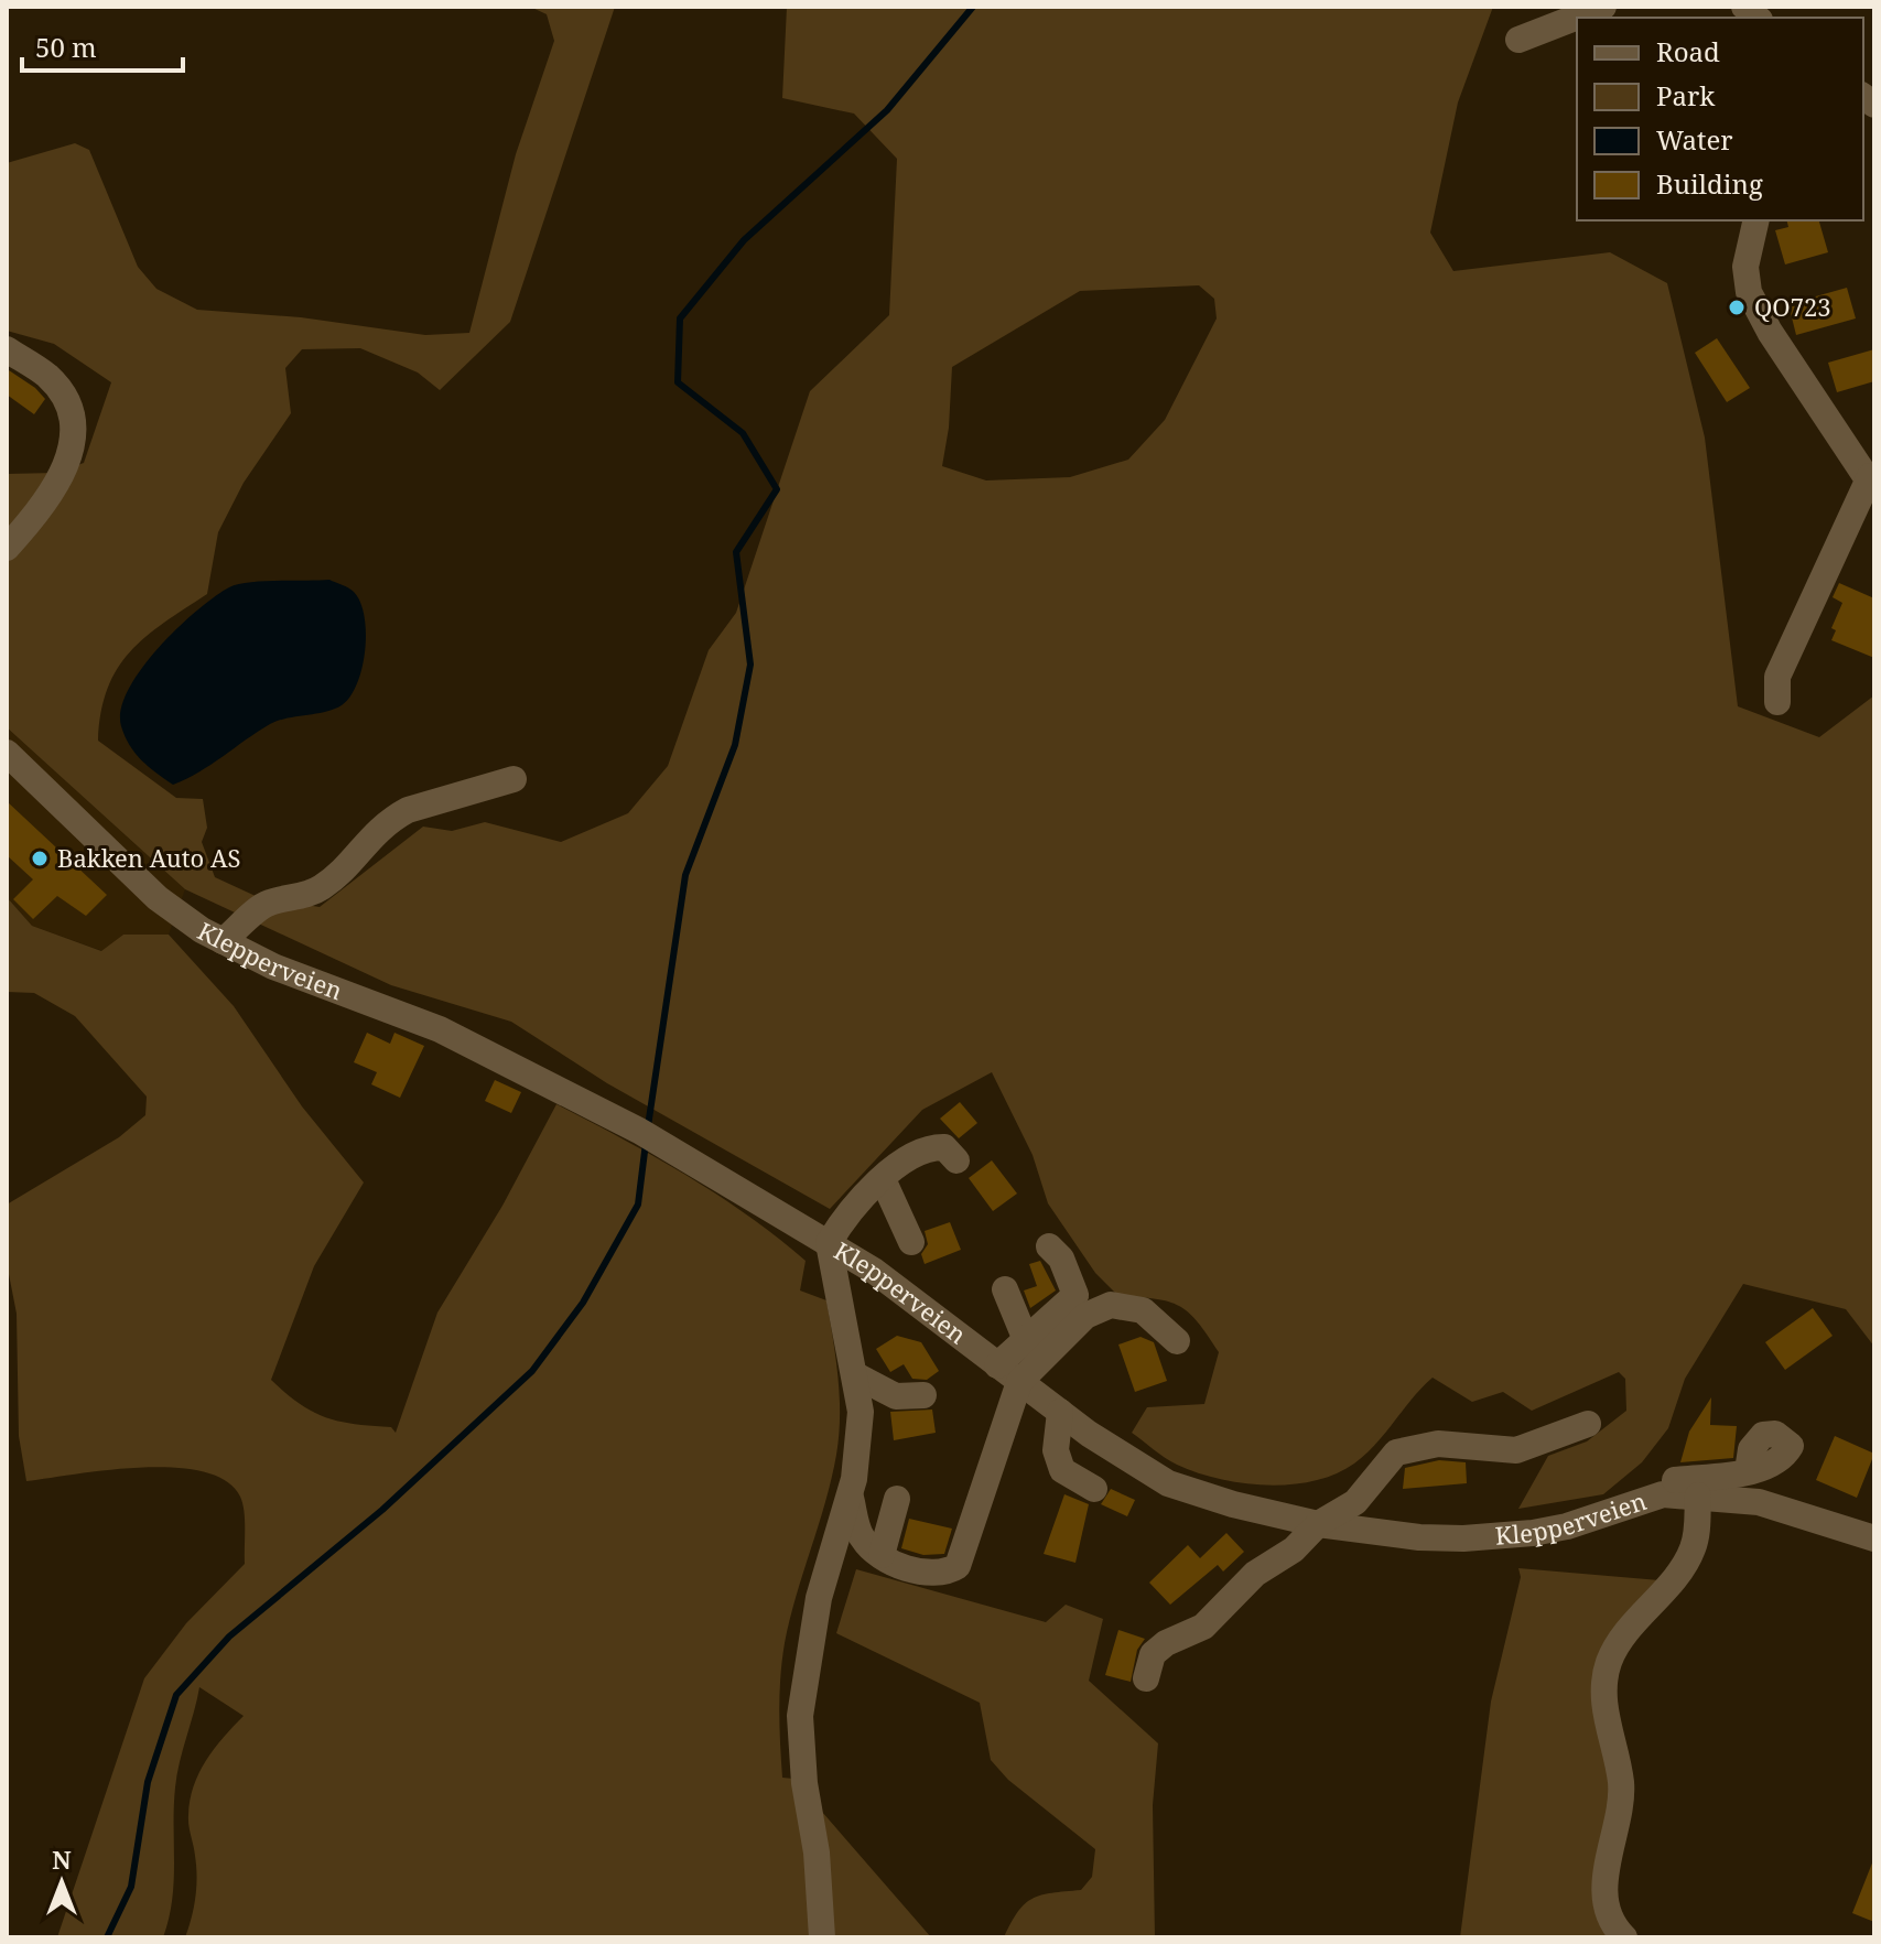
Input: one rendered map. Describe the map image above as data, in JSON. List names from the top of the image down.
{
  "streets": {
    "street": ["Klepperveien"]
  },
  "places": ["QO723", "Bakken Auto AS"],
  "legend": [
    "Road",
    "Park",
    "Water",
    "Building"
  ],
  "scale_bar": "50 m",
  "north": "top"
}
